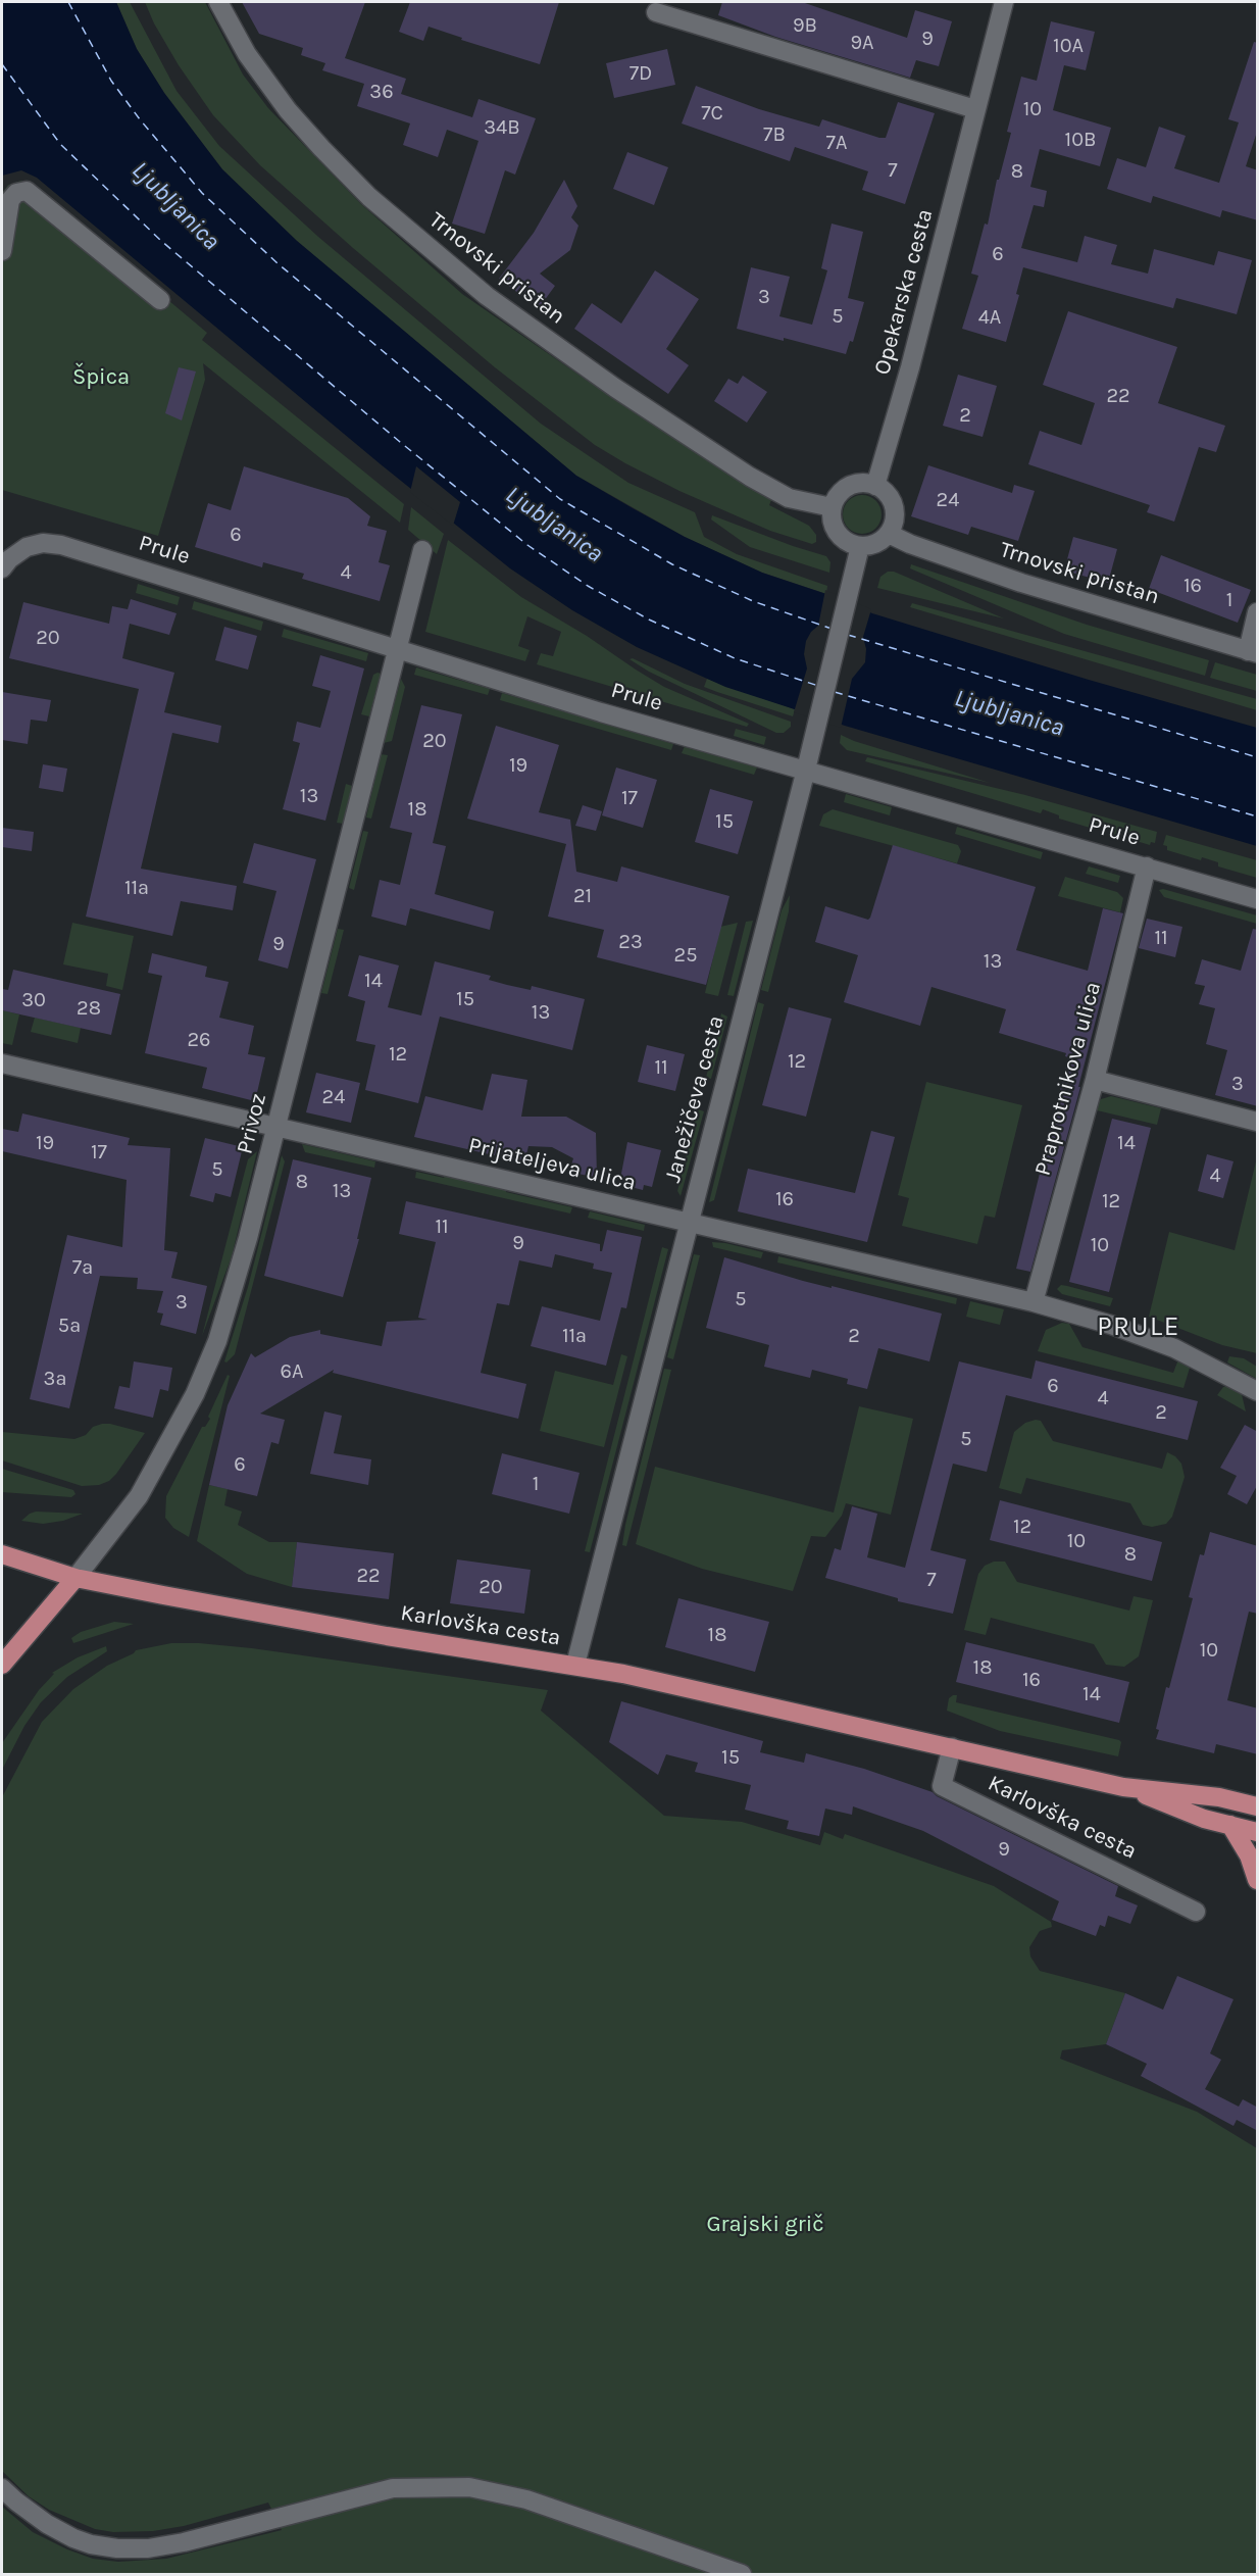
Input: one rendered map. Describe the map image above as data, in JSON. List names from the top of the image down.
{
  "streets": {
    "main road": ["Karlovška cesta"],
    "street": [
      "Trnovski pristan",
      "Opekarska cesta",
      "Prule",
      "Praprotnikova ulica",
      "Janežičeva cesta",
      "Privoz",
      "Prijateljeva ulica"
    ]
  },
  "crossings": [
    ["Trnovski pristan", "Opekarska cesta"],
    ["Trnovski pristan", "Janežičeva cesta"],
    ["Opekarska cesta", "Janežičeva cesta"],
    ["Prule", "Praprotnikova ulica"],
    ["Prule", "Janežičeva cesta"],
    ["Prule", "Privoz"],
    ["Praprotnikova ulica", "Prijateljeva ulica"],
    ["Janežičeva cesta", "Prijateljeva ulica"],
    ["Janežičeva cesta", "Karlovška cesta"],
    ["Privoz", "Prijateljeva ulica"],
    ["Privoz", "Karlovška cesta"]
  ],
  "districts": ["PRULE"],
  "water": ["Ljubljanica"],
  "parks": ["Špica", "Grajski grič"],
  "house_numbers": [
    "9B",
    "9",
    "9A",
    "10A",
    "7D",
    "36",
    "10",
    "7C",
    "34B",
    "7B",
    "10B",
    "7A",
    "7",
    "8",
    "6",
    "3",
    "5",
    "4A",
    "22",
    "2",
    "24",
    "6",
    "4",
    "16",
    "1",
    "20",
    "20",
    "19",
    "13",
    "17",
    "18",
    "15",
    "11a",
    "21",
    "11",
    "23",
    "9",
    "25",
    "13",
    "14",
    "15",
    "30",
    "28",
    "13",
    "26",
    "12",
    "12",
    "11",
    "3",
    "24",
    "19",
    "14",
    "17",
    "5",
    "4",
    "8",
    "13",
    "16",
    "12",
    "11",
    "9",
    "10",
    "7a",
    "5",
    "3",
    "5a",
    "11a",
    "2",
    "6A",
    "3a",
    "6",
    "4",
    "2",
    "5",
    "6",
    "1",
    "12",
    "10",
    "8",
    "22",
    "7",
    "20",
    "18",
    "10",
    "18",
    "16",
    "14",
    "15",
    "9"
  ]
}
